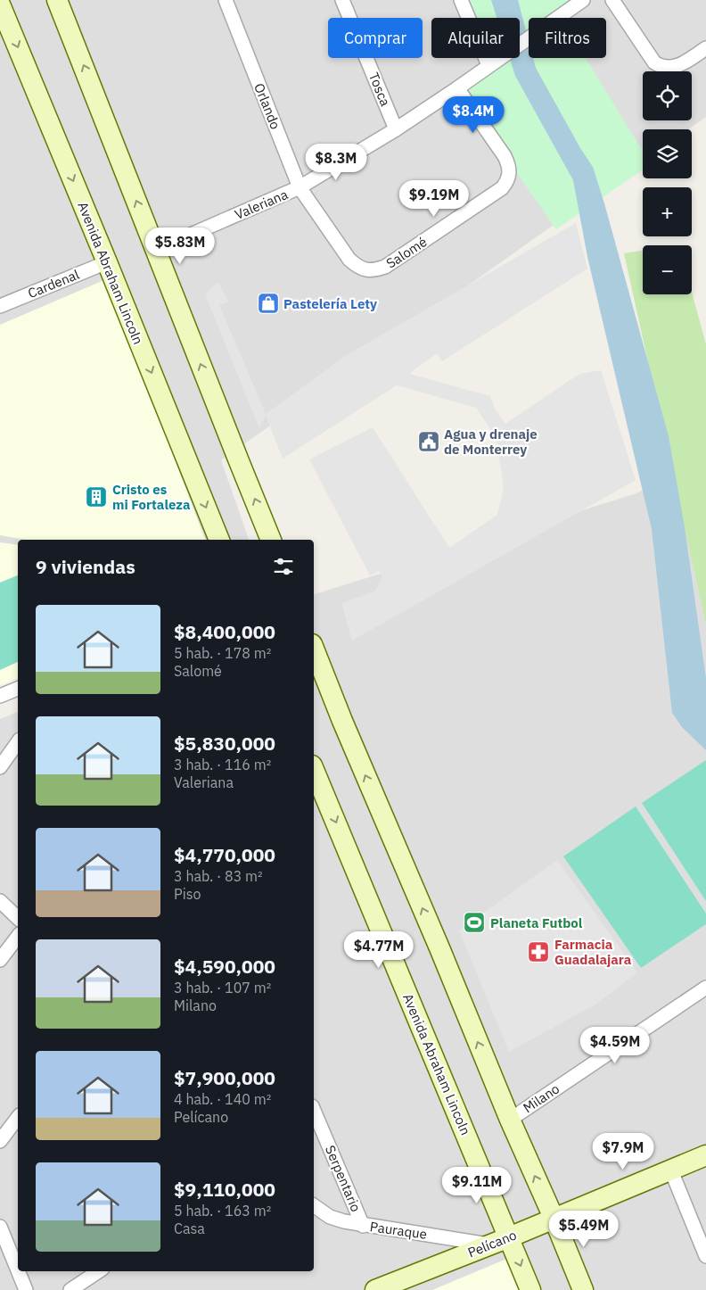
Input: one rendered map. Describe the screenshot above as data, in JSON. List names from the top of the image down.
{
  "streets": {
    "main road": ["Avenida Abraham Lincoln", "Pelícano"],
    "street": [
      "Tosca",
      "Orlando",
      "Valeriana",
      "Salomé",
      "Cardenal",
      "Milano",
      "Serpentario",
      "Pauraque"
    ]
  },
  "crossings": [
    ["Tosca", "Valeriana"],
    ["Orlando", "Valeriana"],
    ["Orlando", "Salomé"],
    ["Valeriana", "Salomé"],
    ["Avenida Abraham Lincoln", "Cardenal"],
    ["Avenida Abraham Lincoln", "Pelícano"],
    ["Serpentario", "Pauraque"],
    ["Pauraque", "Pelícano"]
  ],
  "places": {
    "shop": ["Pastelería Lety"],
    "public building": ["Agua y drenaje de Monterrey"],
    "building": ["Cristo es mi Fortaleza"],
    "sports": ["Planeta Futbol"],
    "pharmacy": ["Farmacia Guadalajara"]
  },
  "page": {
    "chip": ["Comprar", "Alquilar", "Filtros"],
    "map_buttons": ["+", "−"],
    "price": [
      "$8.4M",
      "$8.3M",
      "$9.19M",
      "$5.83M",
      "$4.77M",
      "$4.59M",
      "$7.9M",
      "$9.11M",
      "$5.49M"
    ],
    "heading": "9 viviendas",
    "list": [
      {
        "name": "$8,400,000",
        "note": "5 hab. · 178 m² · Salomé"
      },
      {
        "name": "$5,830,000",
        "note": "3 hab. · 116 m² · Valeriana"
      },
      {
        "name": "$4,770,000",
        "note": "3 hab. · 83 m² · Piso"
      },
      {
        "name": "$4,590,000",
        "note": "3 hab. · 107 m² · Milano"
      },
      {
        "name": "$7,900,000",
        "note": "4 hab. · 140 m² · Pelícano"
      },
      {
        "name": "$9,110,000",
        "note": "5 hab. · 163 m² · Casa"
      }
    ]
  }
}
